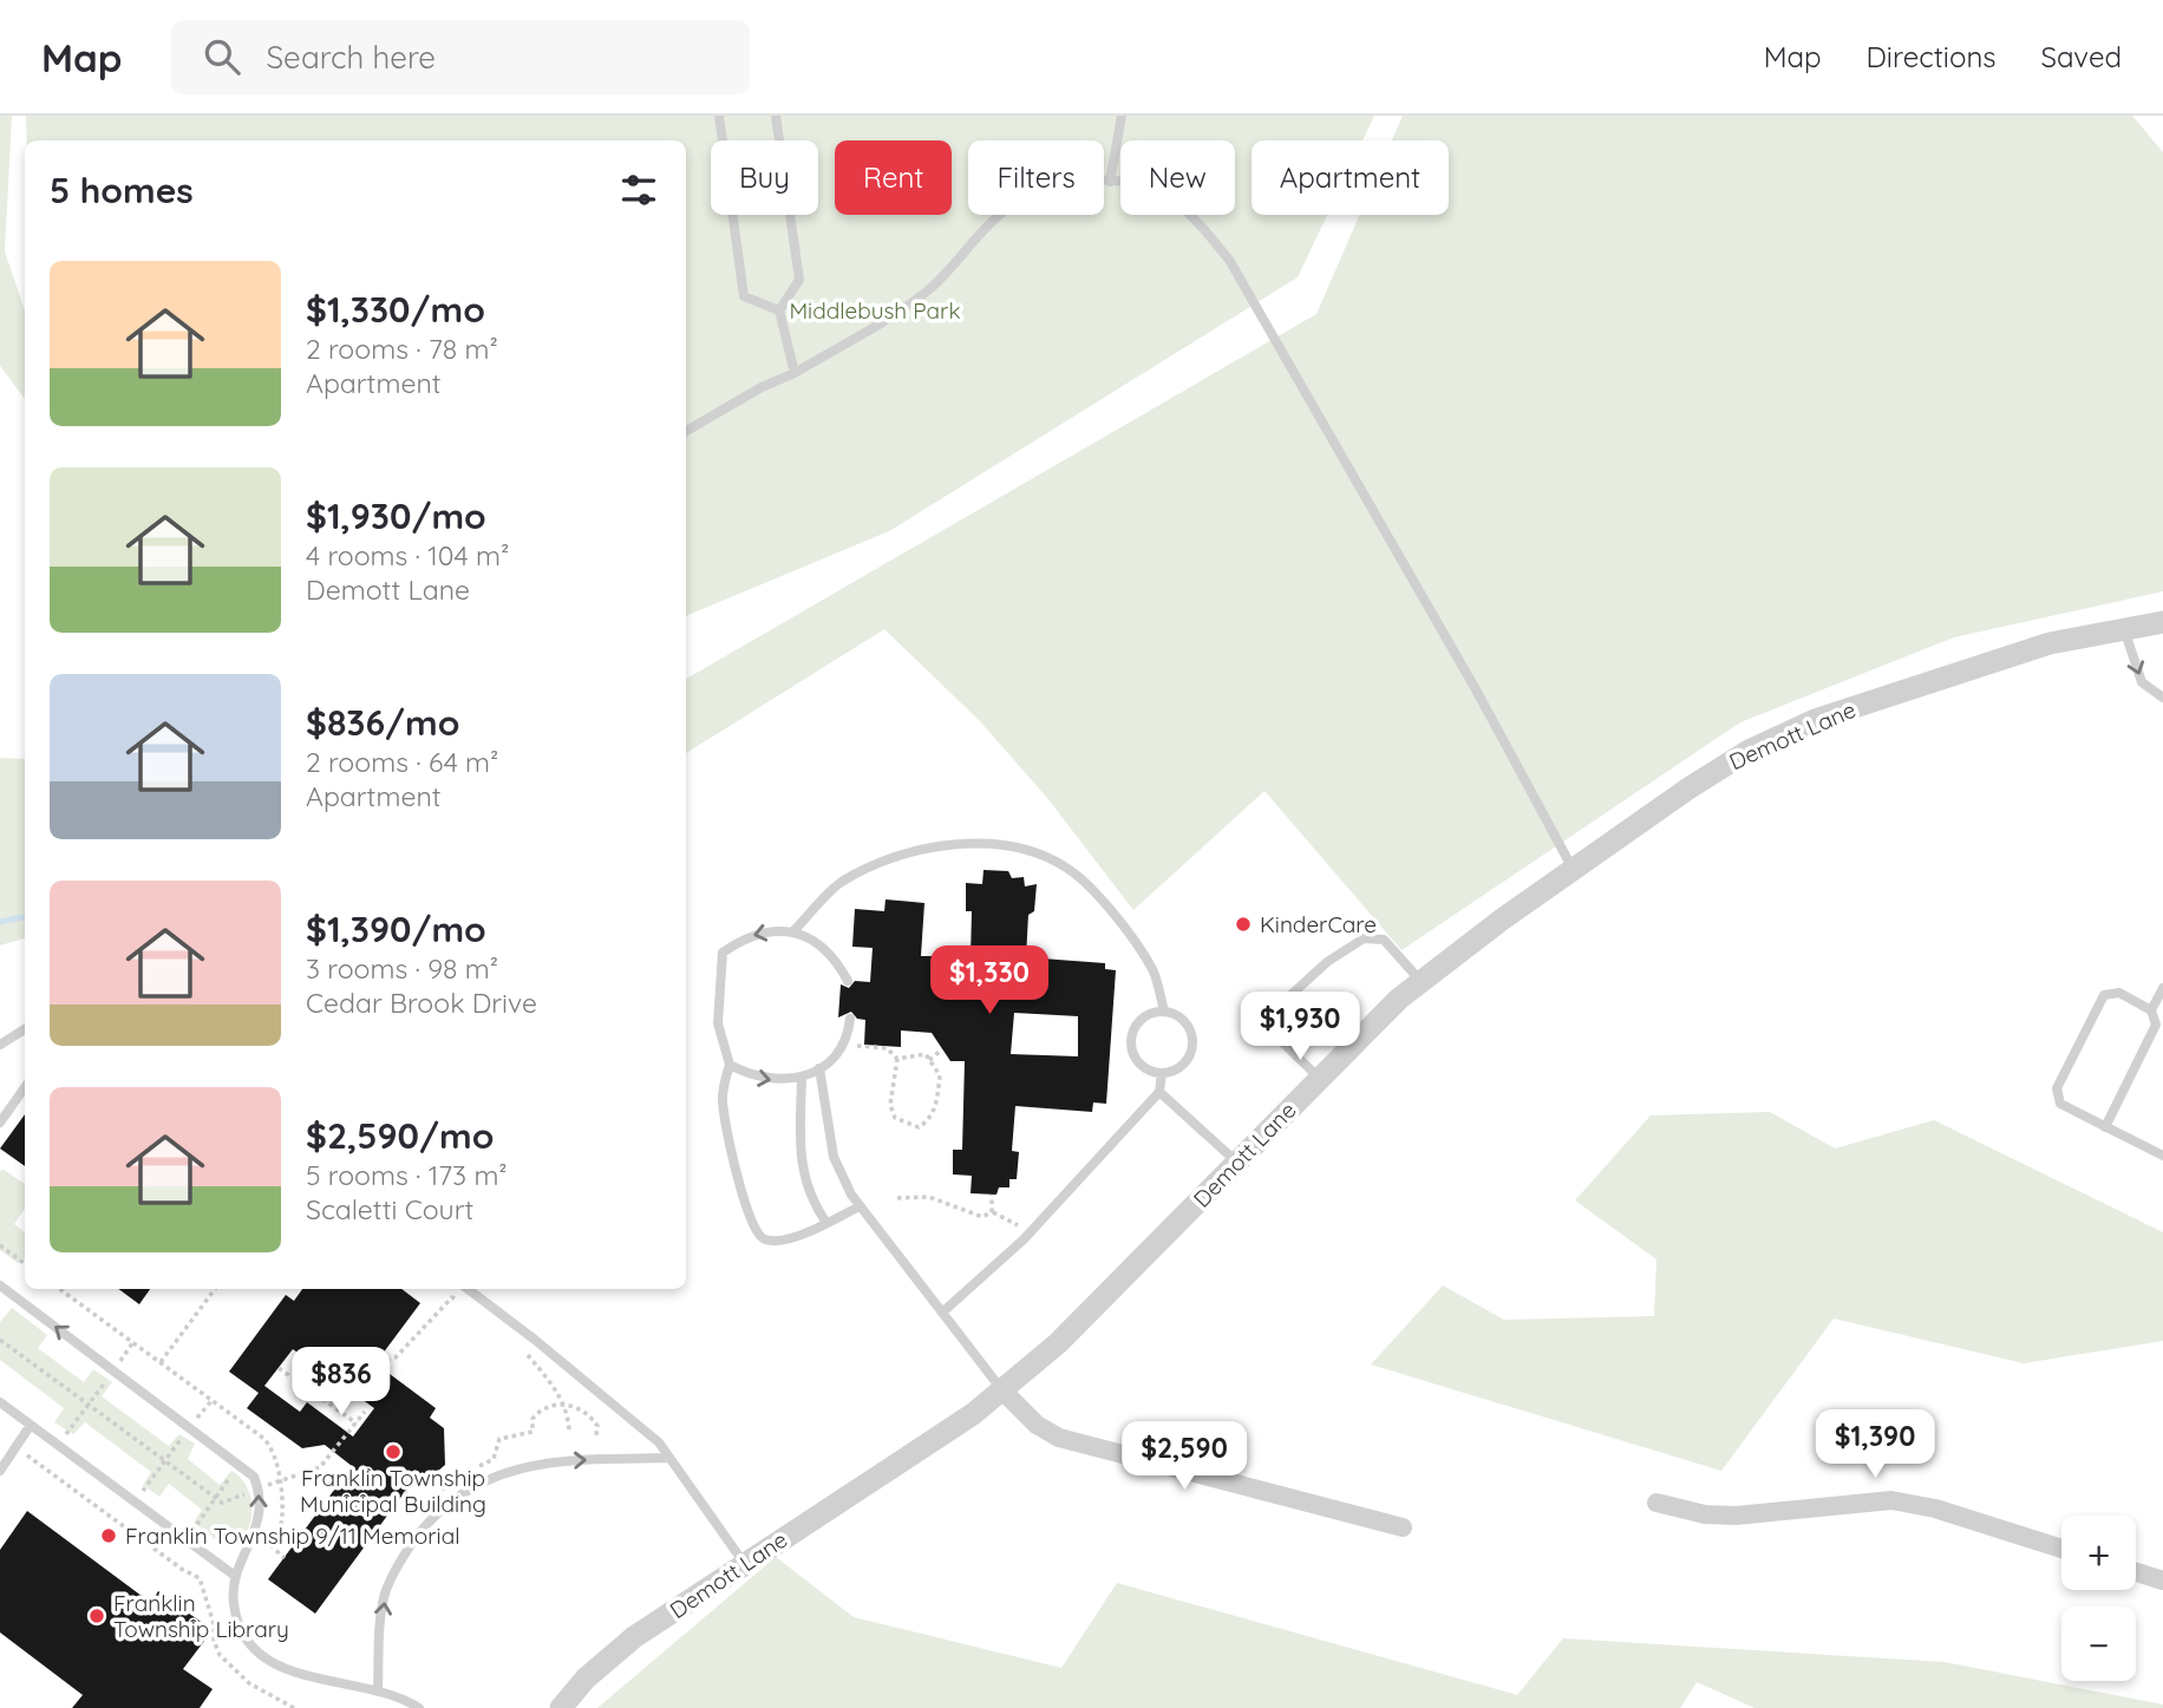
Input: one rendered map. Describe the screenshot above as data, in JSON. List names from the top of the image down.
{
  "streets": {
    "street": ["Demott Lane"]
  },
  "parks": ["Middlebush Park"],
  "places": [
    "KinderCare",
    "Franklin Township Municipal Building",
    "Franklin Township 9/11 Memorial",
    "Franklin Township Library"
  ],
  "page": {
    "header": "Map",
    "search": "Search here",
    "nav": ["Map", "Directions", "Saved"],
    "chip": [
      "Buy",
      "Rent",
      "Filters",
      "New",
      "Apartment"
    ],
    "heading": "5 homes",
    "list": [
      {
        "name": "$1,330/mo",
        "note": "2 rooms · 78 m² · Apartment"
      },
      {
        "name": "$1,930/mo",
        "note": "4 rooms · 104 m² · Demott Lane"
      },
      {
        "name": "$836/mo",
        "note": "2 rooms · 64 m² · Apartment"
      },
      {
        "name": "$1,390/mo",
        "note": "3 rooms · 98 m² · Cedar Brook Drive"
      },
      {
        "name": "$2,590/mo",
        "note": "5 rooms · 173 m² · Scaletti Court"
      }
    ],
    "price": [
      "$1,330",
      "$1,930",
      "$836",
      "$1,390",
      "$2,590"
    ],
    "map_buttons": ["+", "−"]
  }
}
